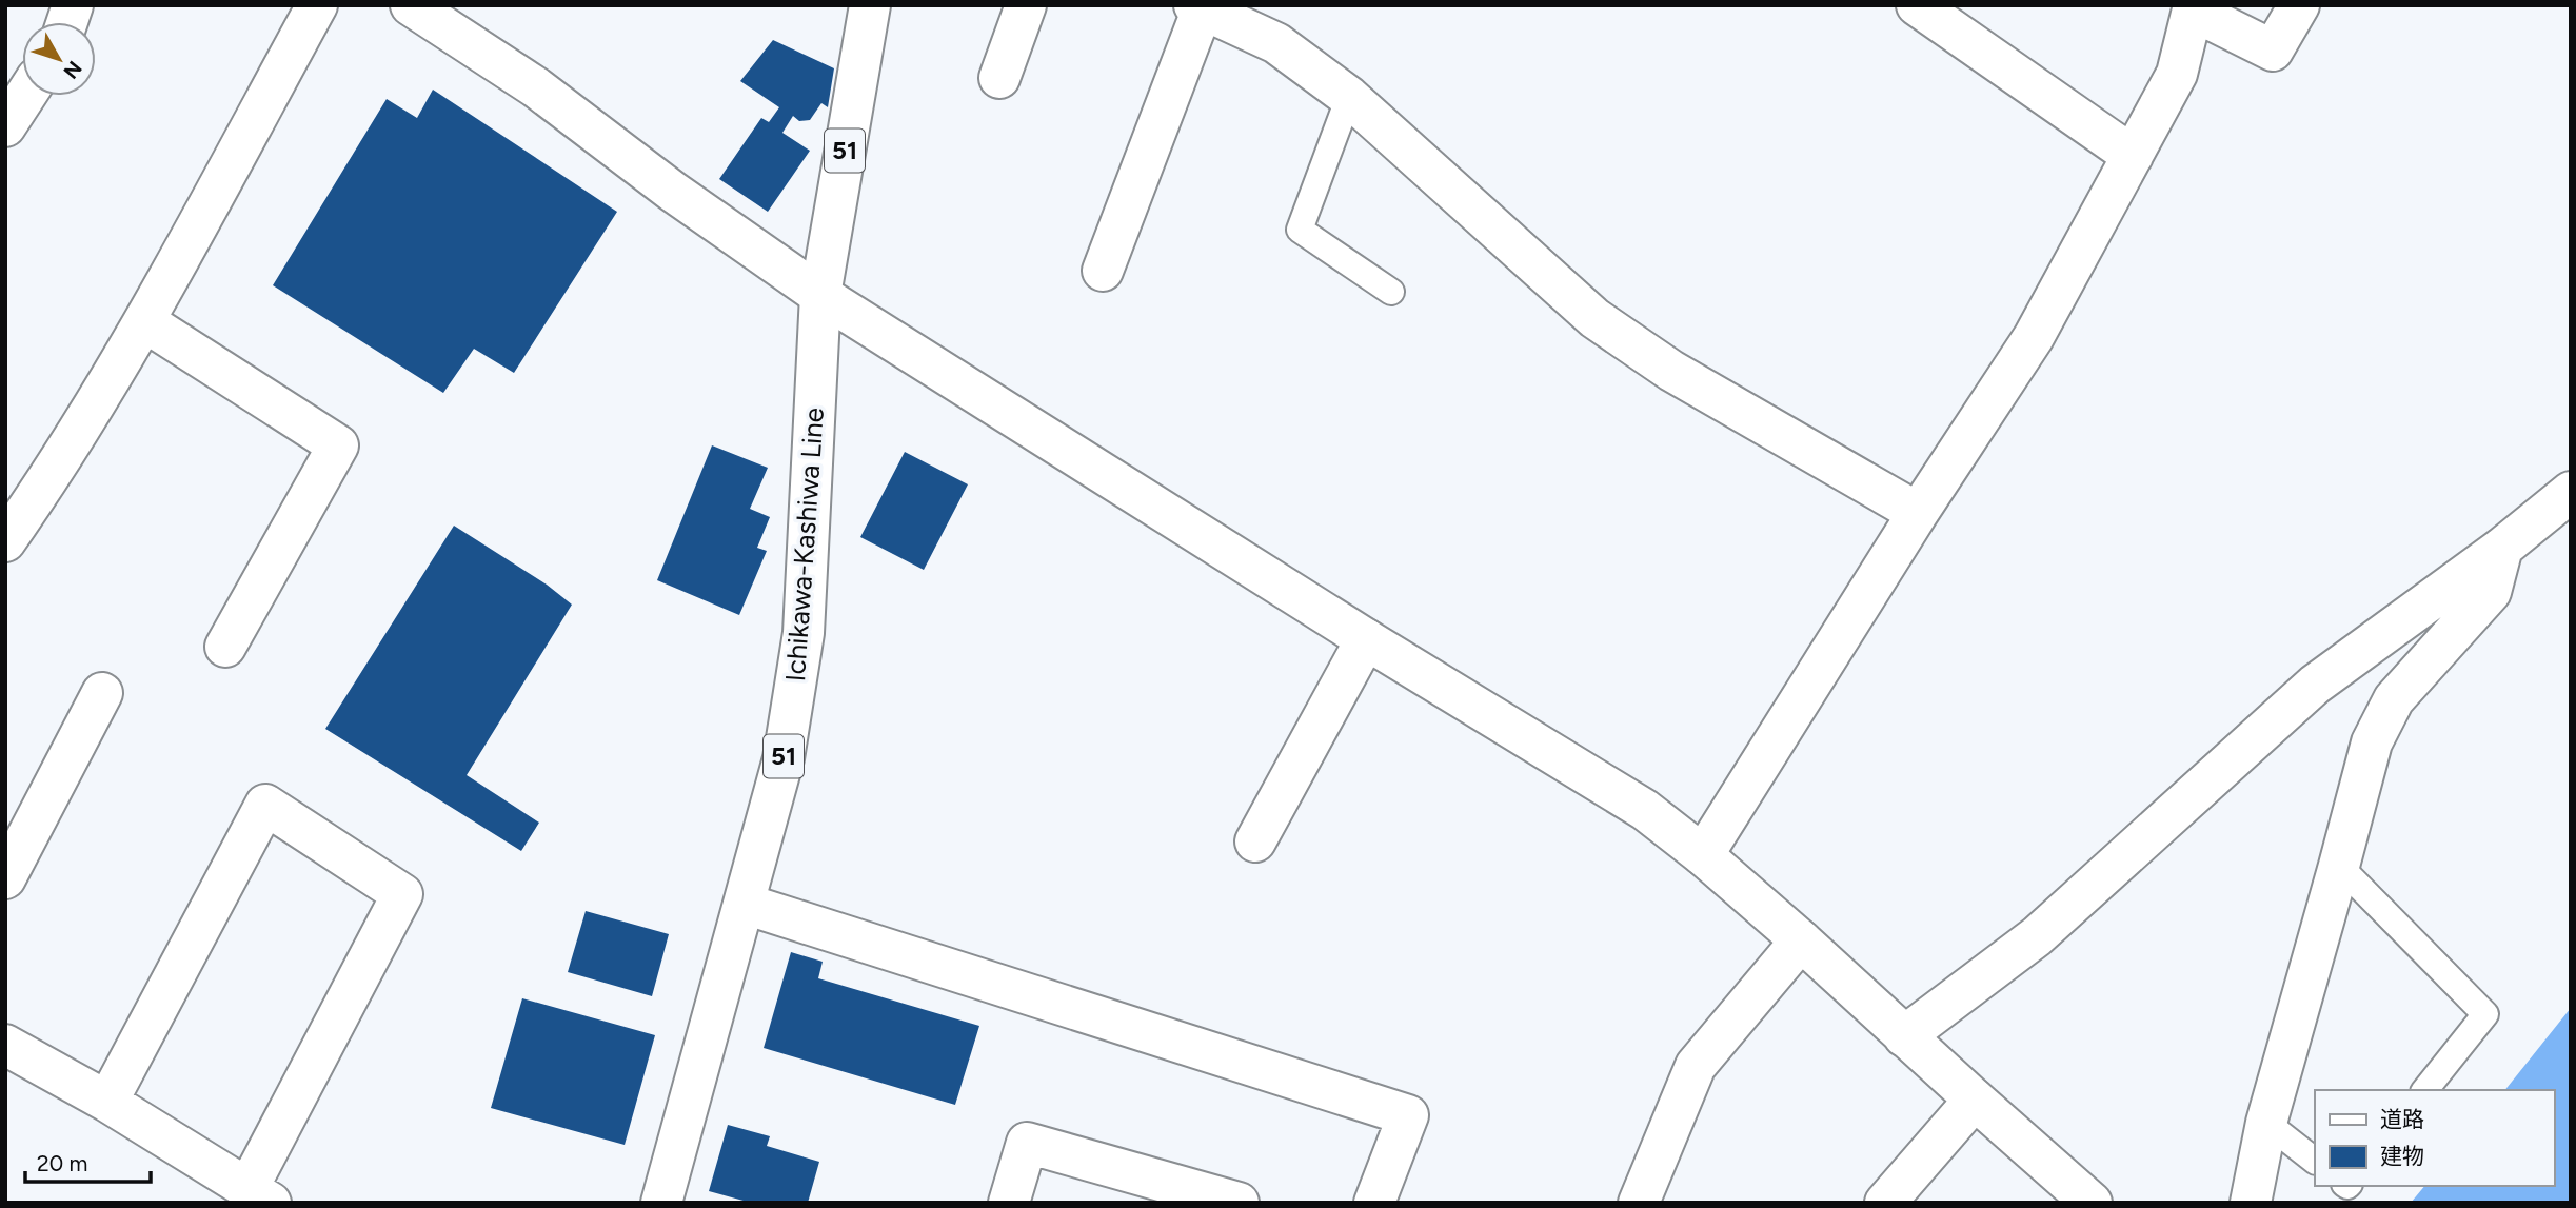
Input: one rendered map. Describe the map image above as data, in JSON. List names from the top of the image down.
{
  "streets": {
    "street": ["51", "Ichikawa-Kashiwa Line"]
  },
  "legend": ["道路", "建物"],
  "scale_bar": "20 m",
  "north": "bottom right"
}
